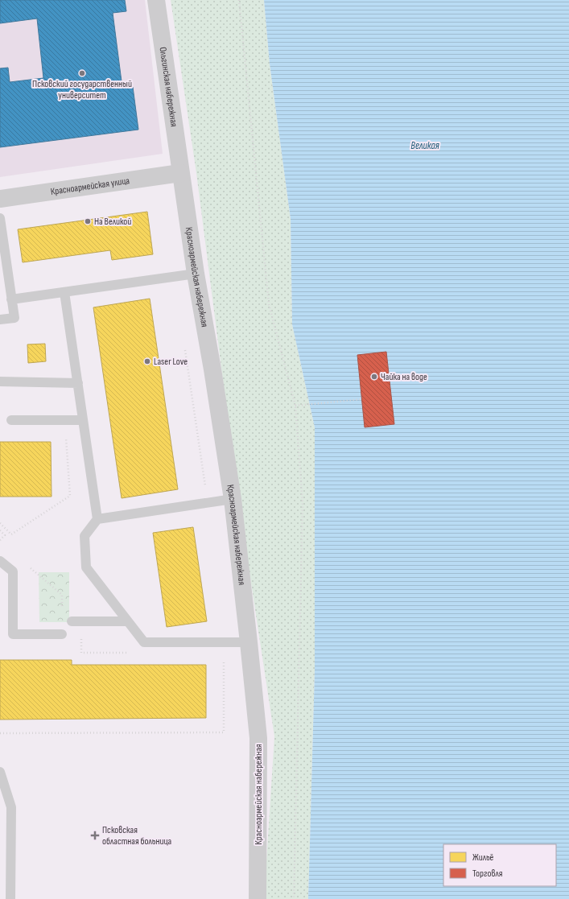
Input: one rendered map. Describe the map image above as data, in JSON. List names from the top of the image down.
{
  "streets": {
    "street": ["Ольгинская набережная", "Красноармейская улица", "Красноармейская набережная"]
  },
  "crossings": [
    ["Ольгинская набережная", "Красноармейская улица"],
    ["Ольгинская набережная", "Красноармейская набережная"],
    ["Красноармейская улица", "Красноармейская набережная"]
  ],
  "water": ["Великая"],
  "places": {
    "other": [
      "Псковский государственный университет",
      "На Великой",
      "Laser Love",
      "Чайка на воде"
    ],
    "health": ["Псковская областная больница"]
  },
  "legend": ["Жильё", "Торговля"]
}
